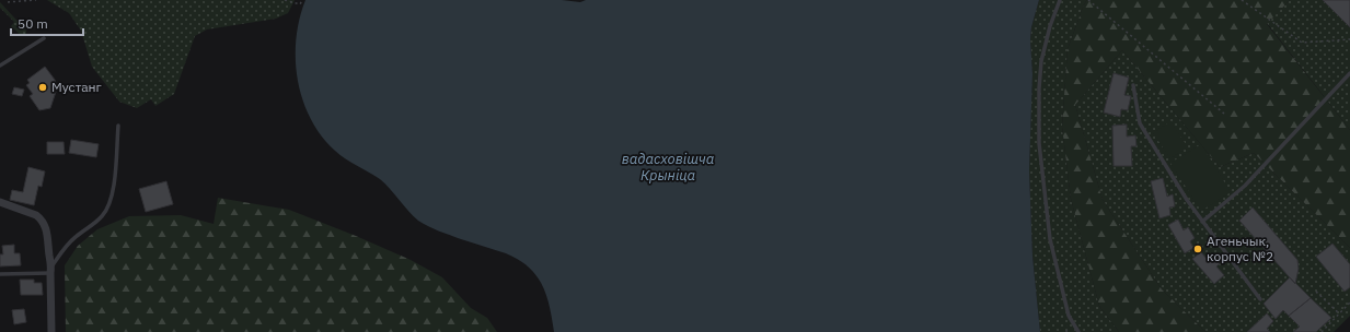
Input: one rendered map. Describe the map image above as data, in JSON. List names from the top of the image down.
{
  "water": ["вадасховішча Крыніца"],
  "places": ["Мустанг", "Агеньчык, корпус №2"],
  "scale_bar": "50 m"
}
